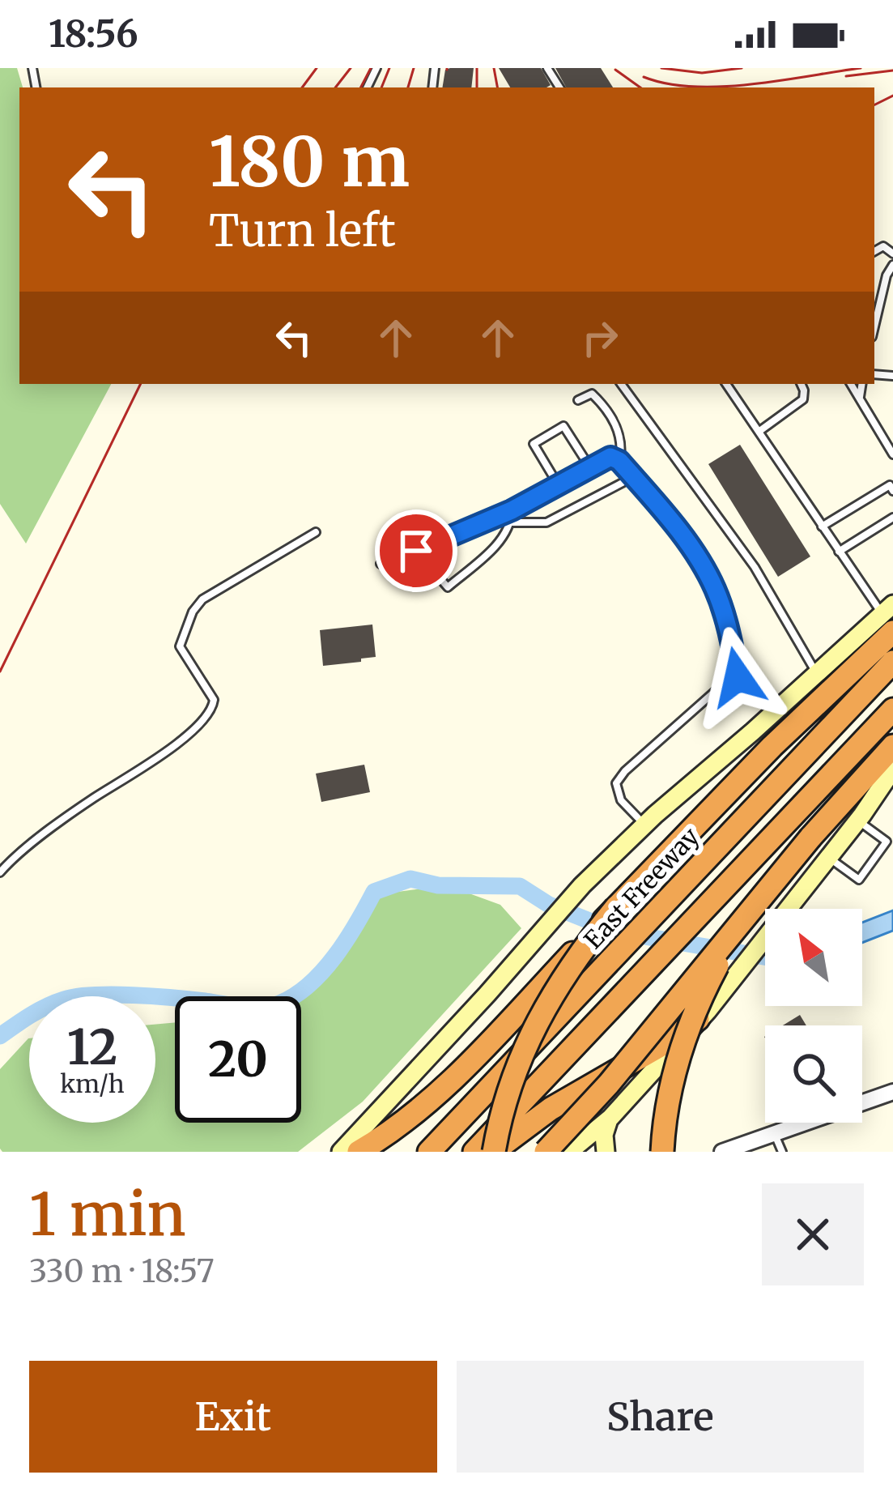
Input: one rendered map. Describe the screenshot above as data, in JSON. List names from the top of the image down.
{
  "streets": {
    "highway": ["East Freeway"]
  },
  "north": "top left",
  "page": {
    "status": "18:56",
    "turn": ["180 m", "Turn left"],
    "speed": "12 km/h",
    "limit": "20",
    "heading": ["1 min", "330 m · 18:57"],
    "buttons": ["Exit", "Share"]
  }
}
